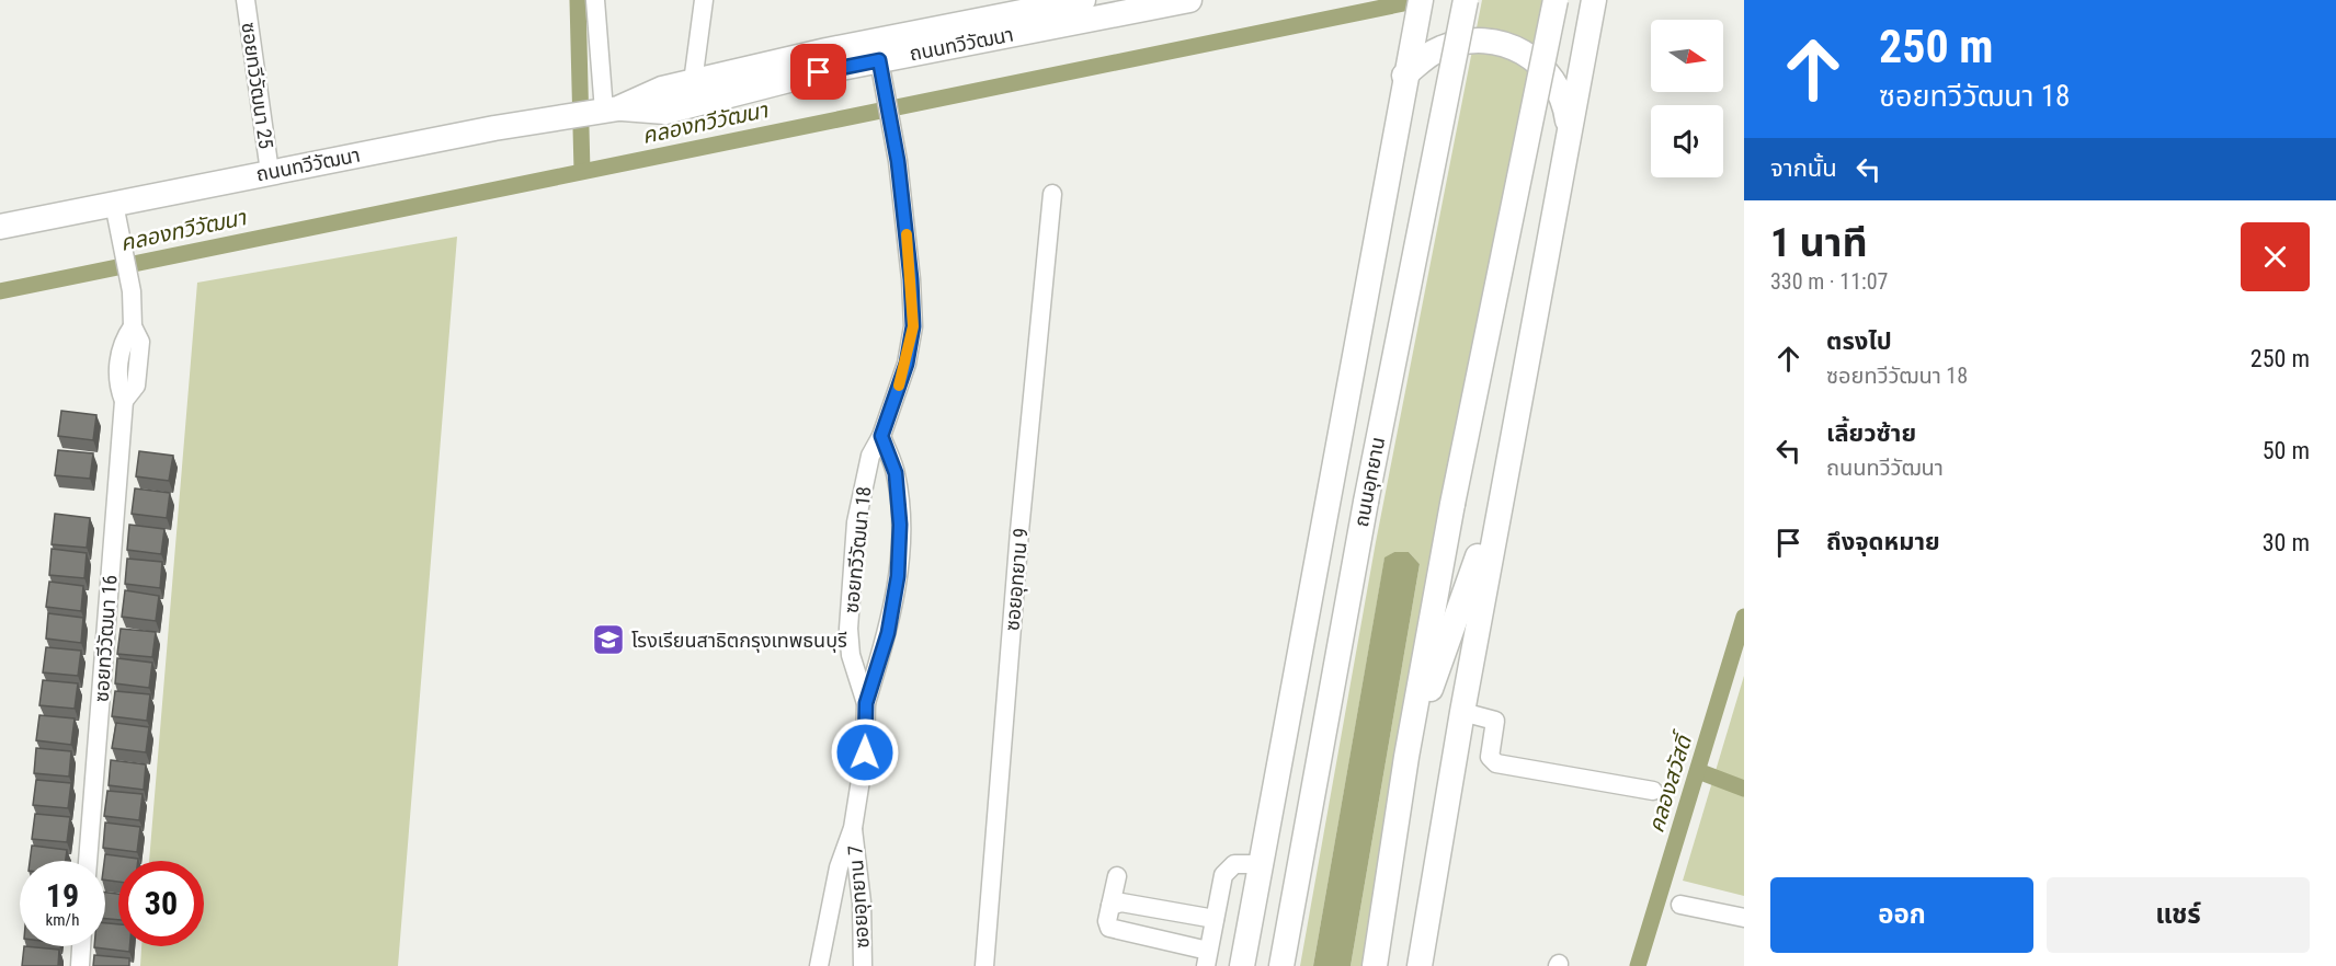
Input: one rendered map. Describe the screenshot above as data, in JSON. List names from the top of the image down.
{
  "streets": {
    "main road": ["ถนนทวีวัฒนา", "ถนนอุทยาน"],
    "street": [
      "ซอยทวีวัฒนา 25",
      "ซอยทวีวัฒนา 18",
      "ซอยอุทยาน 9",
      "ซอยทวีวัฒนา 16",
      "ซอยอุทยาน 7"
    ]
  },
  "crossings": [
    ["ถนนทวีวัฒนา", "ซอยทวีวัฒนา 25"],
    ["ถนนทวีวัฒนา", "ซอยทวีวัฒนา 18"],
    ["ถนนทวีวัฒนา", "ซอยทวีวัฒนา 16"],
    ["ซอยทวีวัฒนา 18", "ซอยอุทยาน 7"]
  ],
  "water": ["คลองทวีวัฒนา", "คลองสวัสดิ์"],
  "places": {
    "school or university": ["โรงเรียนสาธิตกรุงเทพธนบุรี"]
  },
  "north": "right",
  "page": {
    "turn": ["250 m", "ซอยทวีวัฒนา 18"],
    "then": "จากนั้น",
    "heading": ["1 นาที", "330 m · 11:07"],
    "list": [
      {
        "name": "ตรงไป",
        "note": "ซอยทวีวัฒนา 18",
        "value": "250 m"
      },
      {
        "name": "เลี้ยวซ้าย",
        "note": "ถนนทวีวัฒนา",
        "value": "50 m"
      },
      {
        "name": "ถึงจุดหมาย",
        "value": "30 m"
      }
    ],
    "speed": "19 km/h",
    "limit": "30",
    "buttons": ["ออก", "แชร์"]
  }
}
